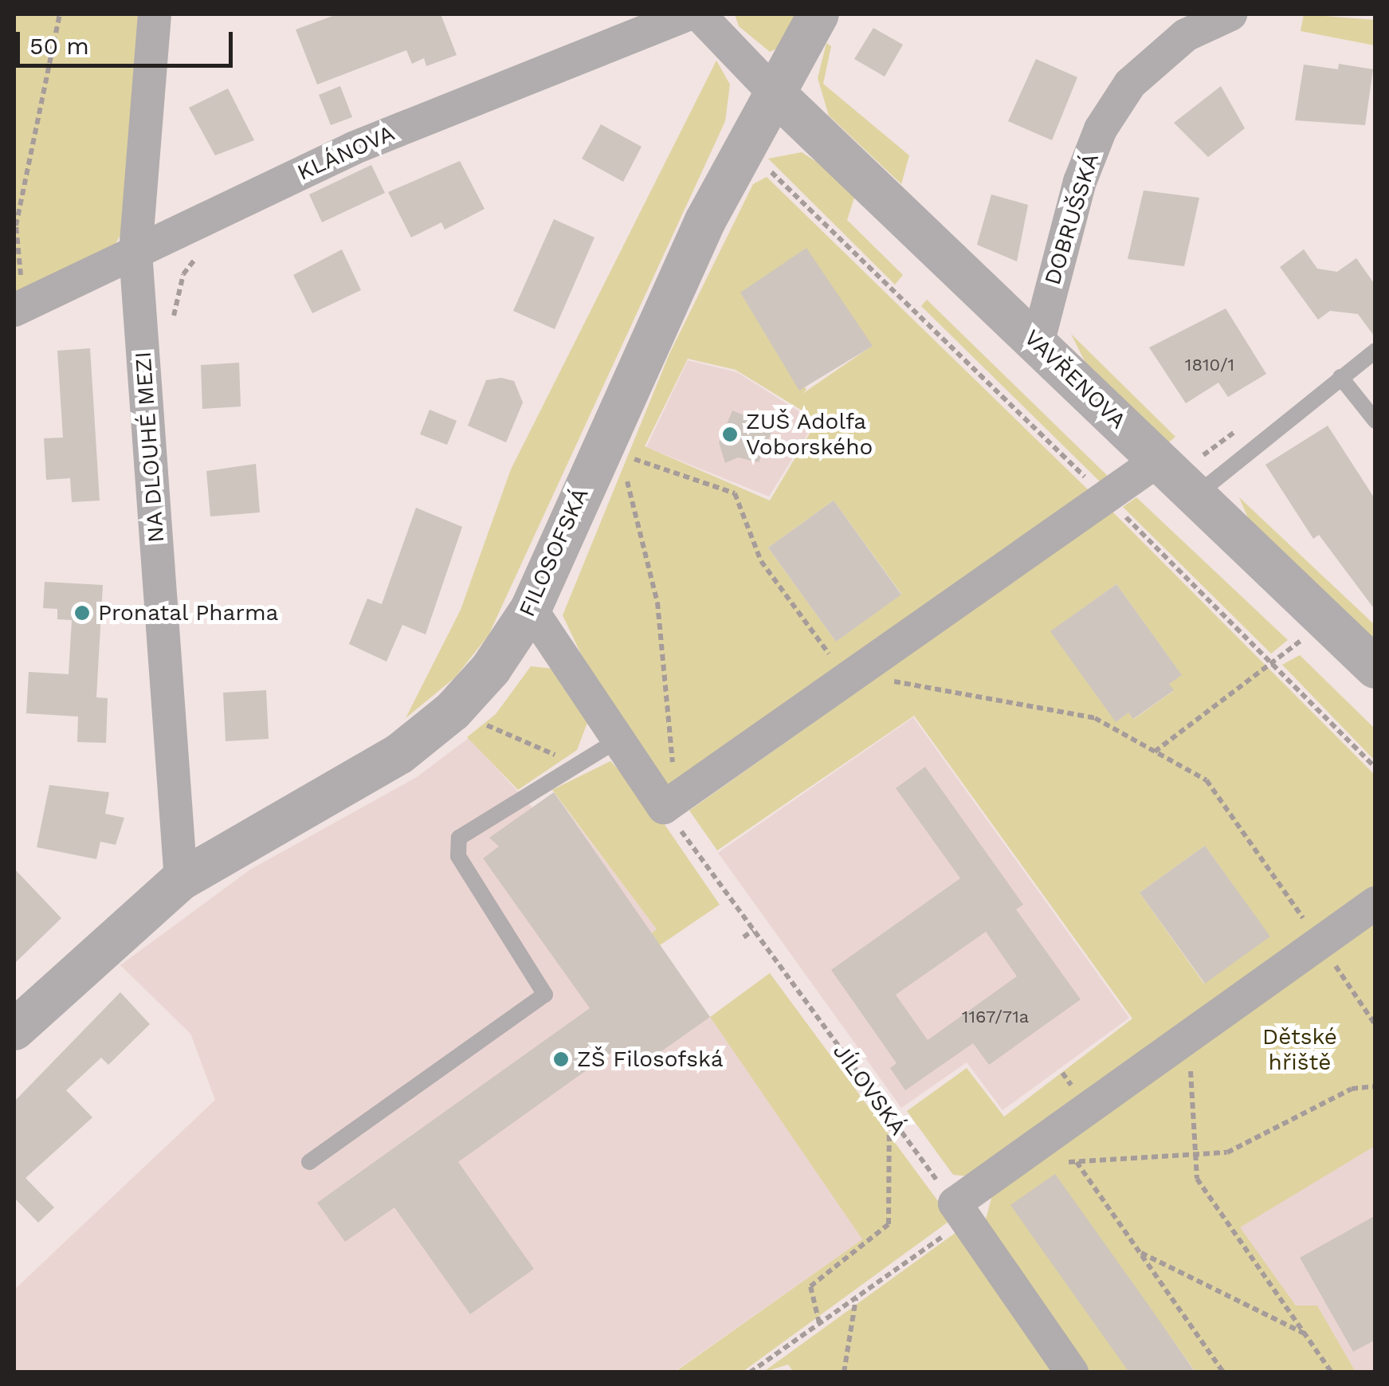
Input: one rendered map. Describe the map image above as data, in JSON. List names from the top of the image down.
{
  "streets": {
    "street": [
      "KLÁNOVA",
      "DOBRUŠSKÁ",
      "VAVŘENOVA",
      "NA DLOUHÉ MEZI",
      "FILOSOFSKÁ"
    ],
    "path": ["JÍLOVSKÁ"]
  },
  "crossings": [
    ["KLÁNOVA", "NA DLOUHÉ MEZI"],
    ["DOBRUŠSKÁ", "VAVŘENOVA"],
    ["VAVŘENOVA", "FILOSOFSKÁ"],
    ["NA DLOUHÉ MEZI", "FILOSOFSKÁ"]
  ],
  "parks": ["Dětské hřiště"],
  "places": ["ZUŠ Adolfa Voborského", "Pronatal Pharma", "ZŠ Filosofská"],
  "house_numbers": ["1810/1", "1167/71a"],
  "scale_bar": "50 m"
}
